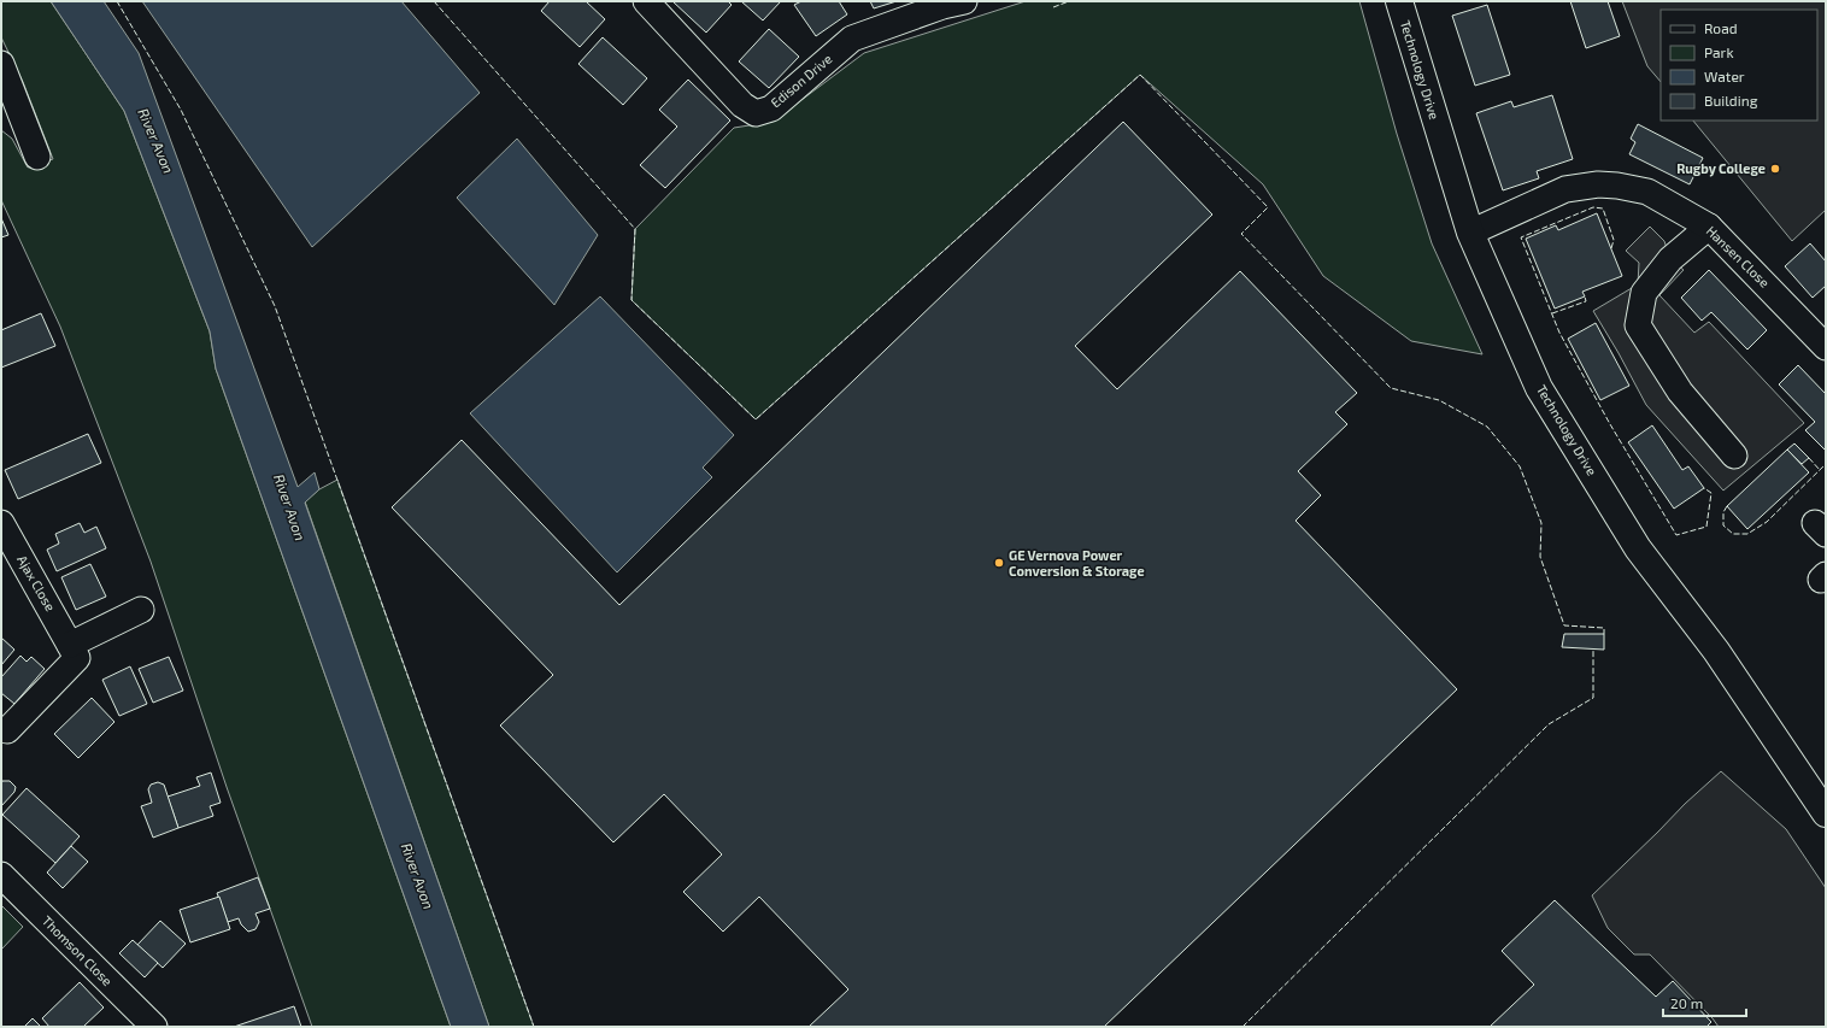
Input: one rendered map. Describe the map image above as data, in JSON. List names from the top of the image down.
{
  "streets": {
    "street": [
      "Technology Drive",
      "Edison Drive",
      "Hansen Close",
      "Ajax Close",
      "Thomson Close"
    ]
  },
  "crossings": [
    ["Technology Drive", "Hansen Close"]
  ],
  "water": ["River Avon"],
  "places": ["Rugby College", "GE Vernova Power Conversion & Storage"],
  "legend": [
    "Road",
    "Park",
    "Water",
    "Building"
  ],
  "scale_bar": "20 m"
}
